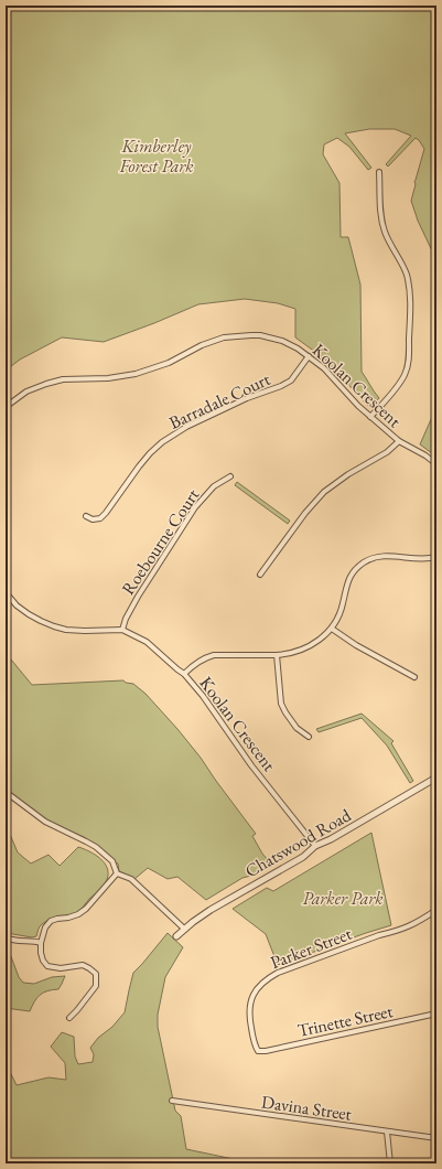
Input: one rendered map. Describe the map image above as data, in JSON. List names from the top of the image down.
{
  "streets": {
    "street": [
      "Koolan Crescent",
      "Barradale Court",
      "Roebourne Court",
      "Chatswood Road",
      "Parker Street",
      "Trinette Street",
      "Davina Street"
    ]
  },
  "crossings": [
    ["Koolan Crescent", "Barradale Court"],
    ["Koolan Crescent", "Roebourne Court"],
    ["Koolan Crescent", "Chatswood Road"],
    ["Parker Street", "Trinette Street"]
  ],
  "parks": ["Kimberley Forest Park", "Parker Park"]
}
